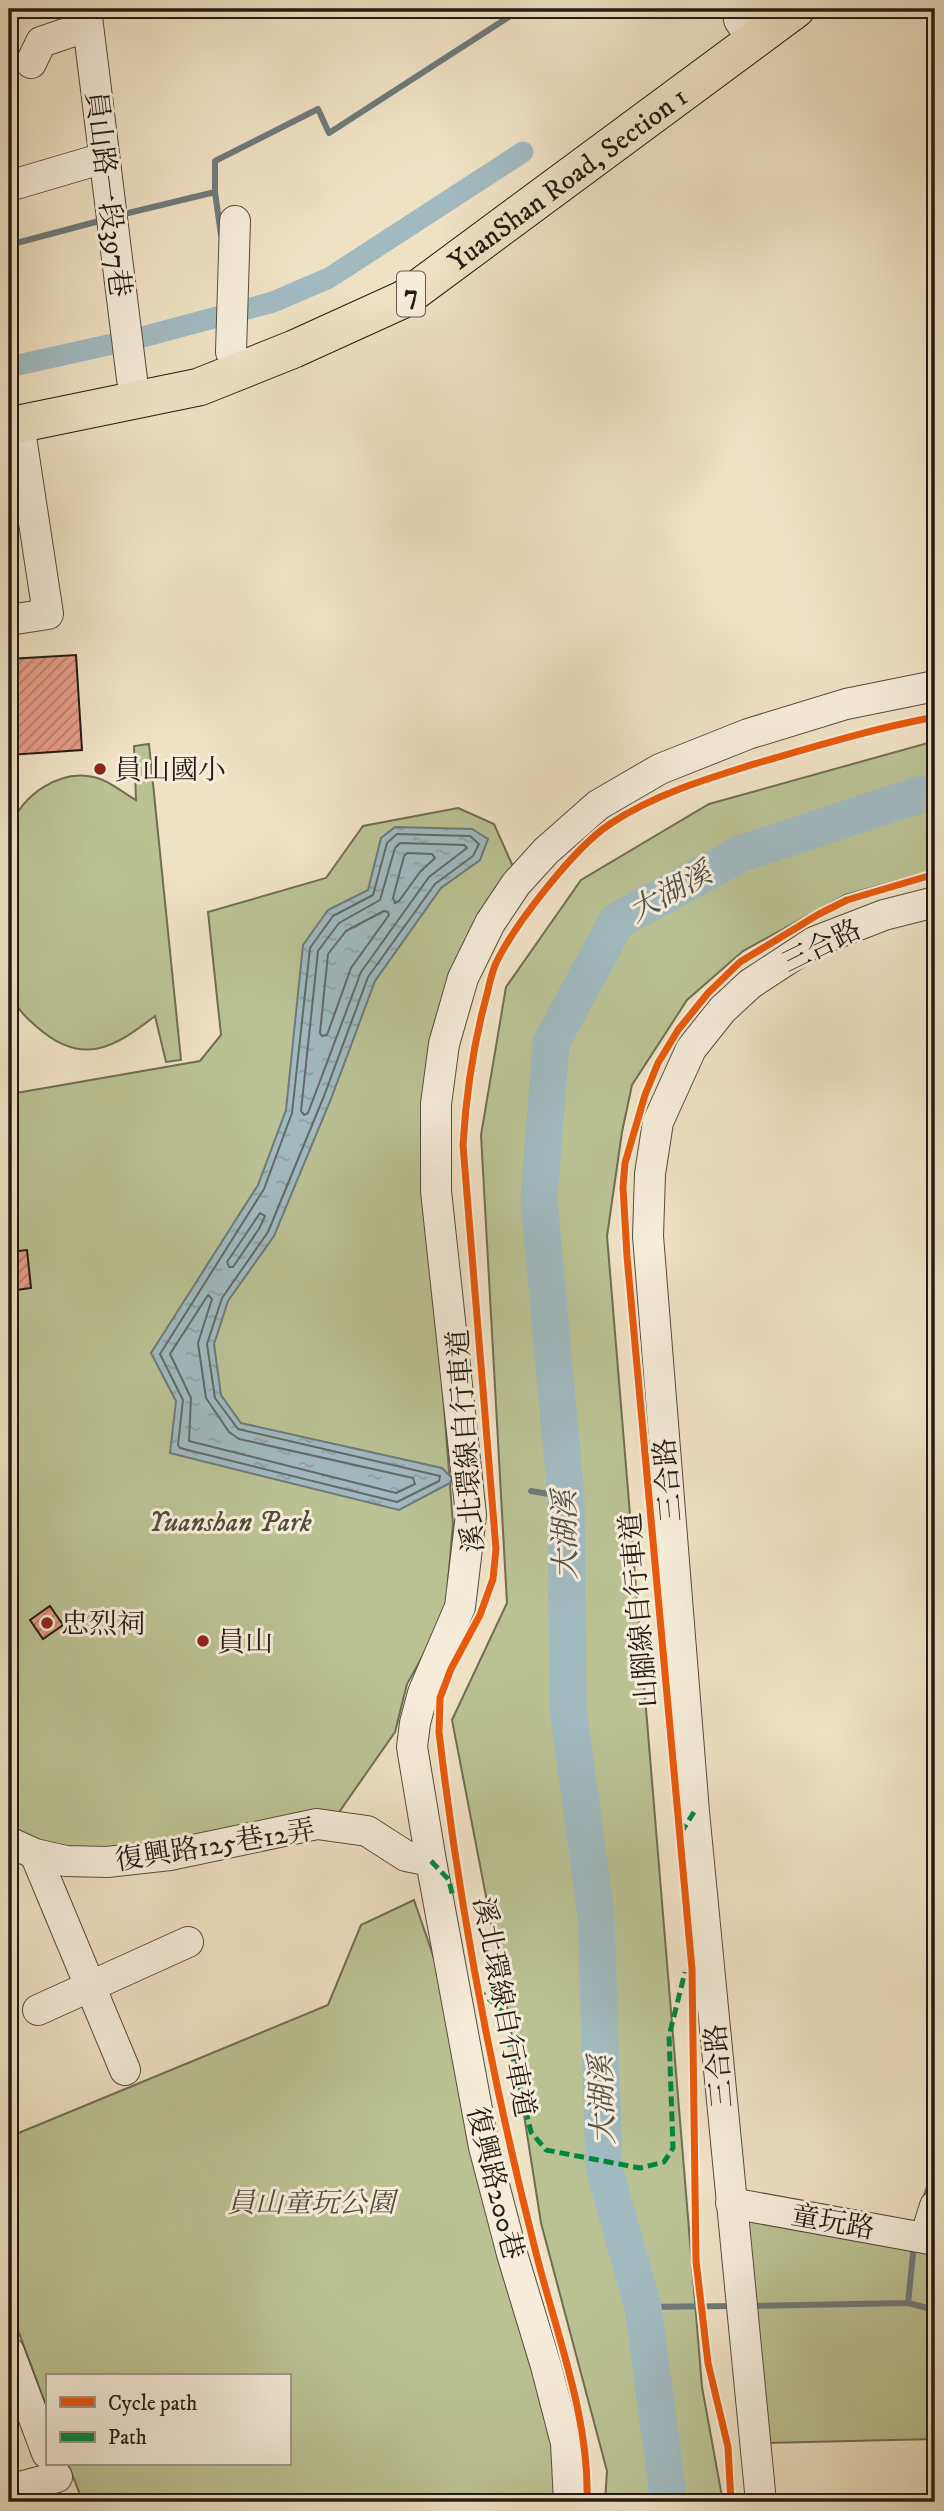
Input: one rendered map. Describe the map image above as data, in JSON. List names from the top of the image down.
{
  "streets": {
    "main road": ["YuanShan Road, Section 1", "7"],
    "street": [
      "員山路一段397巷",
      "三合路",
      "復興路125巷12弄",
      "復興路200巷",
      "童玩路"
    ],
    "cycle path": ["溪北環線自行車道", "山腳線自行車道"]
  },
  "crossings": [
    ["YuanShan Road, Section 1", "員山路一段397巷"],
    ["三合路", "童玩路"],
    ["復興路125巷12弄", "復興路200巷"]
  ],
  "water": ["大湖溪"],
  "parks": ["Yuanshan Park", "員山童玩公園"],
  "places": ["員山國小", "忠烈祠", "員山"],
  "legend": ["Cycle path", "Path"]
}
